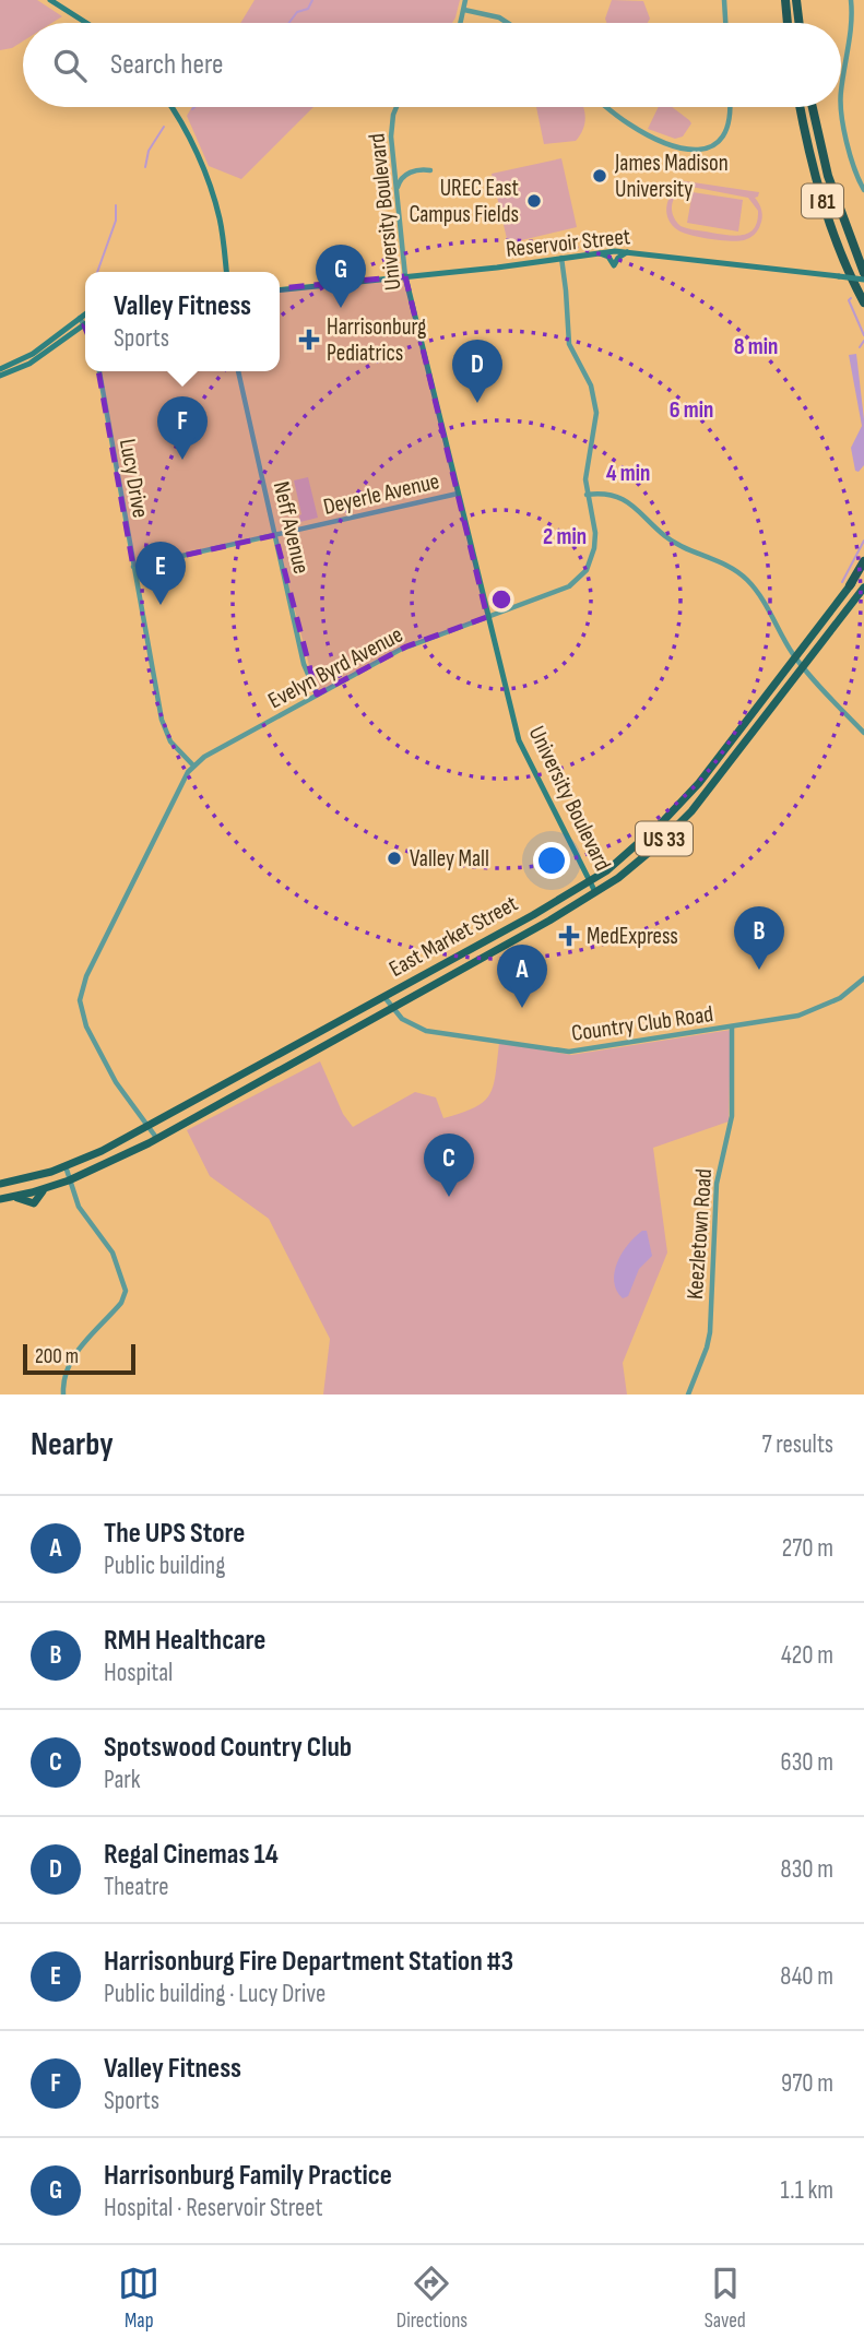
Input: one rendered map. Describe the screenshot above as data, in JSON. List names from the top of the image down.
{
  "streets": {
    "highway": ["I 81", "US 33", "East Market Street"],
    "main road": ["University Boulevard", "Reservoir Street"],
    "street": [
      "Lucy Drive",
      "Deyerle Avenue",
      "Neff Avenue",
      "Evelyn Byrd Avenue",
      "Country Club Road",
      "Keezletown Road"
    ]
  },
  "crossings": [
    ["University Boulevard", "Reservoir Street"],
    ["University Boulevard", "Deyerle Avenue"],
    ["University Boulevard", "Evelyn Byrd Avenue"],
    ["University Boulevard", "East Market Street"],
    ["Reservoir Street", "Evelyn Byrd Avenue"],
    ["Lucy Drive", "Deyerle Avenue"],
    ["Lucy Drive", "Evelyn Byrd Avenue"],
    ["Deyerle Avenue", "Neff Avenue"],
    ["Neff Avenue", "Evelyn Byrd Avenue"],
    ["Evelyn Byrd Avenue", "East Market Street"],
    ["East Market Street", "Country Club Road"],
    ["Country Club Road", "Keezletown Road"]
  ],
  "places": {
    "other": ["James Madison University", "UREC East Campus Fields", "Valley Mall"],
    "health": ["Harrisonburg Pediatrics", "MedExpress"]
  },
  "scale_bar": "200 m",
  "page": {
    "search": "Search here",
    "pins": [
      "G",
      "D",
      "F",
      "E",
      "B",
      "A",
      "C"
    ],
    "popup": ["Valley Fitness", "Sports"],
    "scale": "200 m",
    "heading": ["Nearby", "7 results"],
    "list": [
      {
        "mark": "A",
        "name": "The UPS Store",
        "note": "Public building",
        "value": "270 m"
      },
      {
        "mark": "B",
        "name": "RMH Healthcare",
        "note": "Hospital",
        "value": "420 m"
      },
      {
        "mark": "C",
        "name": "Spotswood Country Club",
        "note": "Park",
        "value": "630 m"
      },
      {
        "mark": "D",
        "name": "Regal Cinemas 14",
        "note": "Theatre",
        "value": "830 m"
      },
      {
        "mark": "E",
        "name": "Harrisonburg Fire Department Station #3",
        "note": "Public building · Lucy Drive",
        "value": "840 m"
      },
      {
        "mark": "F",
        "name": "Valley Fitness",
        "note": "Sports",
        "value": "970 m"
      },
      {
        "mark": "G",
        "name": "Harrisonburg Family Practice",
        "note": "Hospital · Reservoir Street",
        "value": "1.1 km"
      }
    ],
    "nav": ["Map", "Directions", "Saved"]
  },
  "rings": [
    "8 min",
    "6 min",
    "4 min",
    "2 min"
  ]
}
